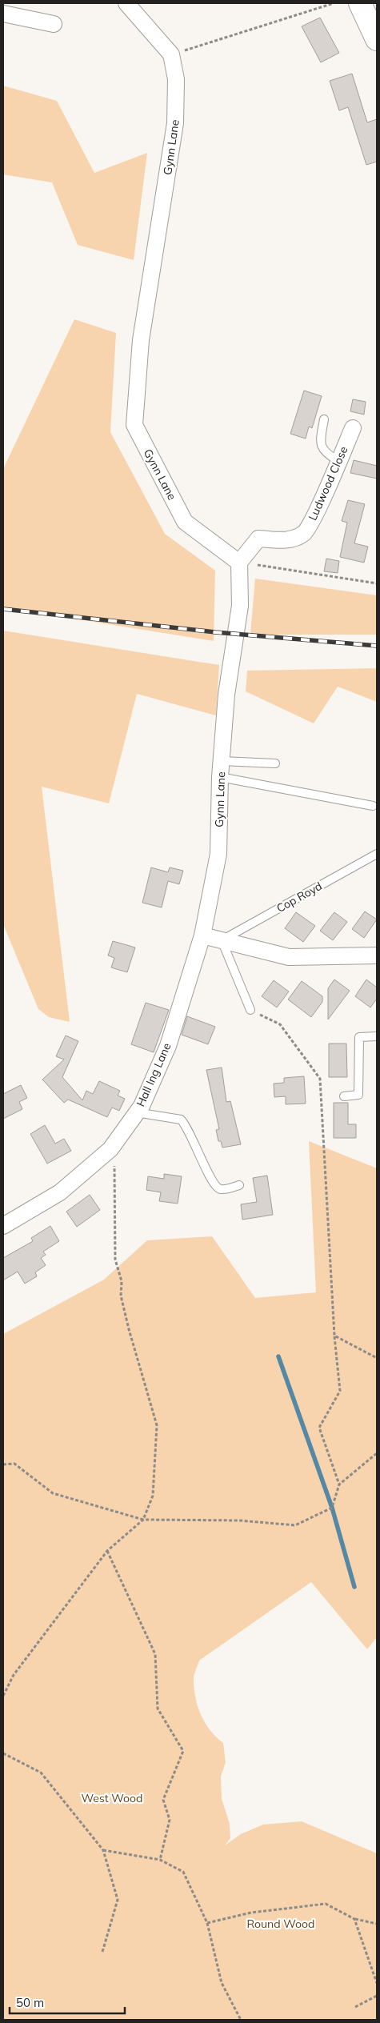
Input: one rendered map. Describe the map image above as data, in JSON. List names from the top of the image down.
{
  "streets": {
    "street": ["Gynn Lane", "Ludwood Close", "Hall Ing Lane"],
    "lane": ["Cop Royd"]
  },
  "crossings": [
    ["Gynn Lane", "Ludwood Close"],
    ["Gynn Lane", "Hall Ing Lane"]
  ],
  "parks": ["West Wood", "Round Wood"],
  "scale_bar": "50 m"
}
